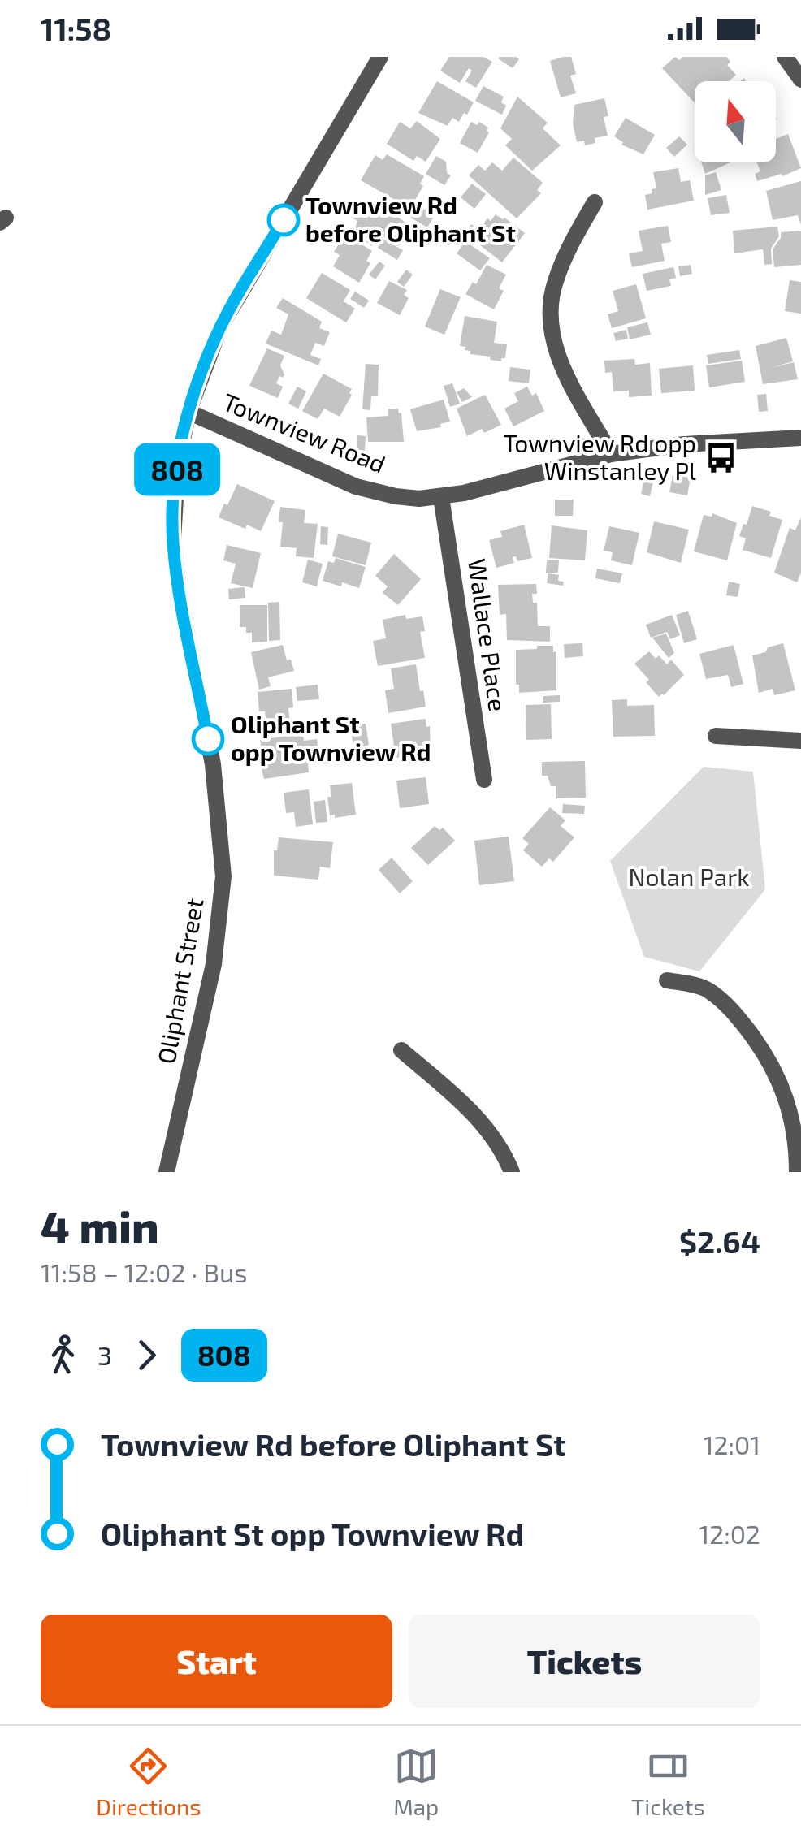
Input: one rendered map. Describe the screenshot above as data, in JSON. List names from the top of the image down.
{
  "streets": {
    "street": ["Townview Road", "Wallace Place", "Oliphant Street"]
  },
  "crossings": [
    ["Townview Road", "Wallace Place"],
    ["Townview Road", "Oliphant Street"]
  ],
  "parks": ["Nolan Park"],
  "places": {
    "other": ["Townview Rd before Oliphant St", "Oliphant St opp Townview Rd"],
    "bus stop": ["Townview Rd opp Winstanley Pl"]
  },
  "lines": ["bus line 808"],
  "north": "top",
  "page": {
    "status": "11:58",
    "on_map": "808",
    "heading": ["4 min", "11:58 – 12:02 · Bus", "$2.64"],
    "legs": ["3", "808"],
    "list": [
      {
        "name": "Townview Rd before Oliphant St",
        "value": "12:01"
      },
      {
        "name": "Oliphant St opp Townview Rd",
        "value": "12:02"
      }
    ],
    "buttons": ["Start", "Tickets"],
    "tabs": ["Directions", "Map", "Tickets"]
  }
}
